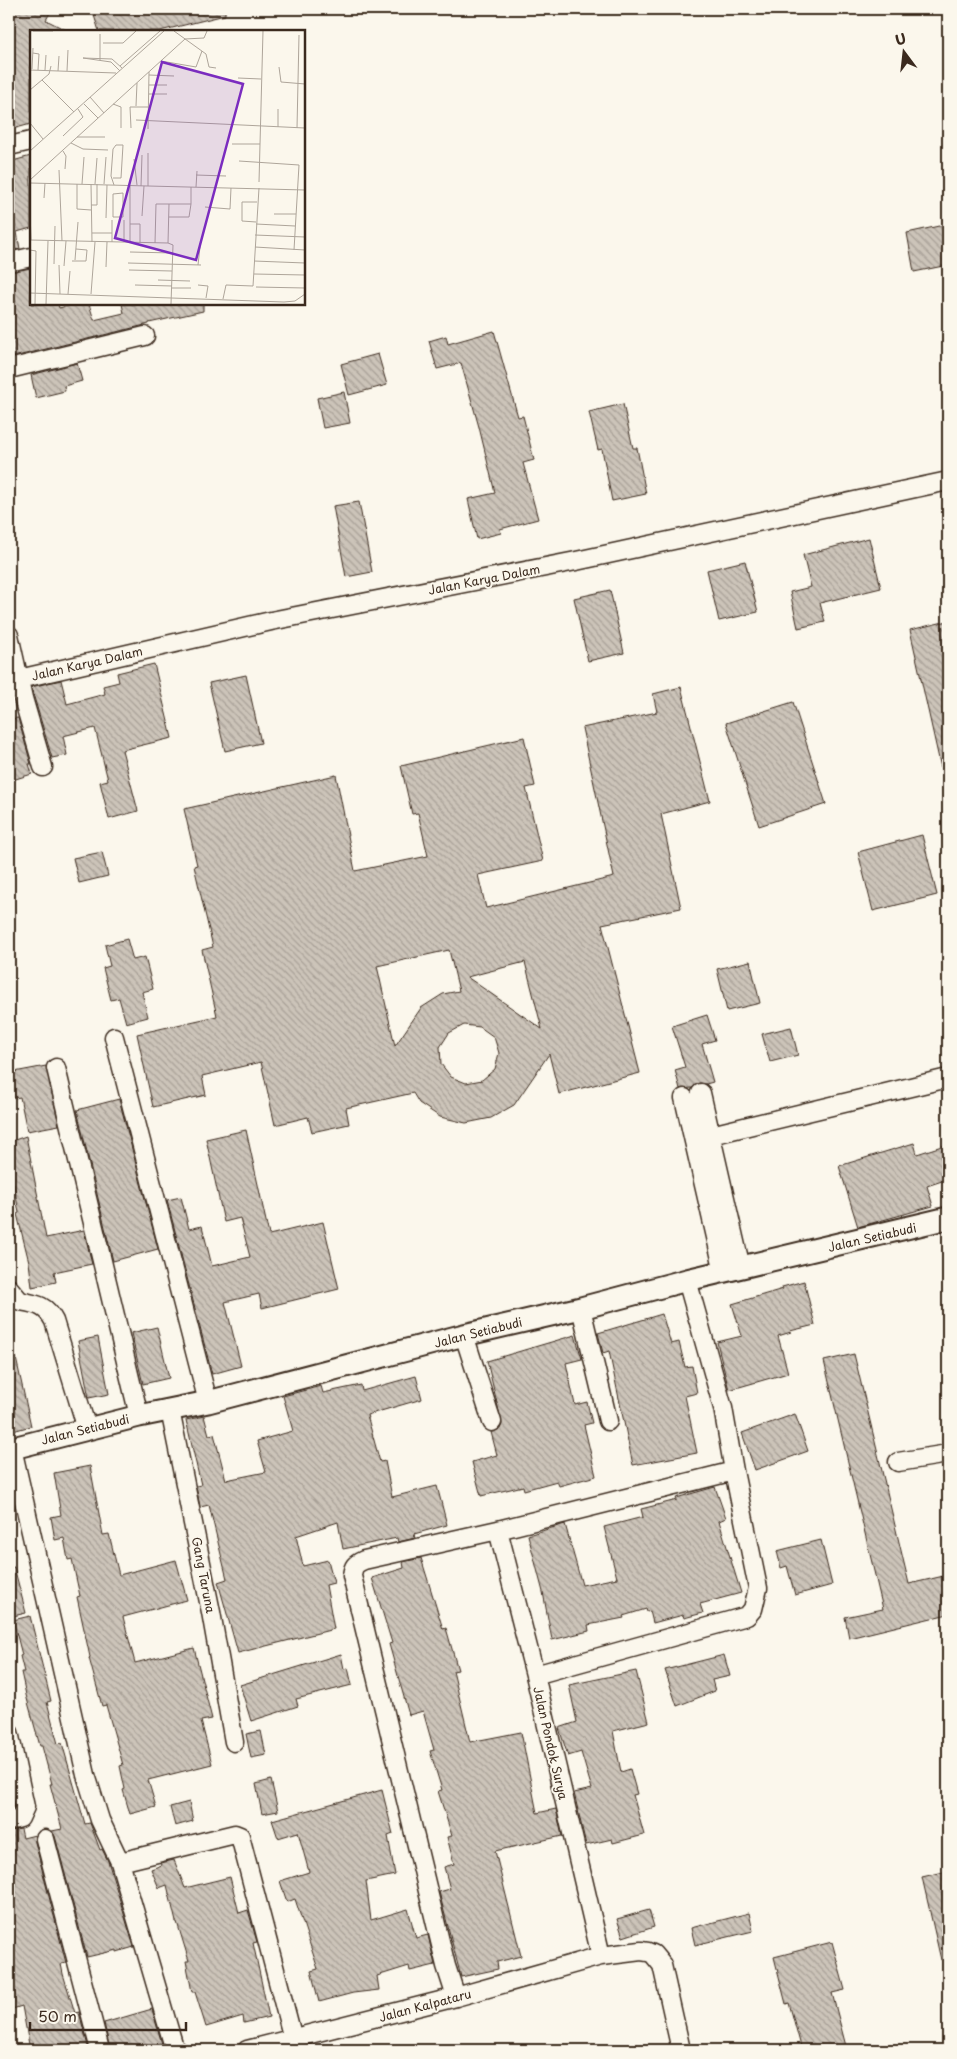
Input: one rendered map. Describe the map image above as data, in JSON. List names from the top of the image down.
{
  "streets": {
    "street": [
      "Jalan Karya Dalam",
      "Jalan Setiabudi",
      "Gang Taruna",
      "Jalan Pondok Surya",
      "Jalan Kalpataru"
    ]
  },
  "crossings": [
    ["Jalan Setiabudi", "Gang Taruna"],
    ["Jalan Pondok Surya", "Jalan Kalpataru"]
  ],
  "scale_bar": "50 m",
  "north": "top"
}
